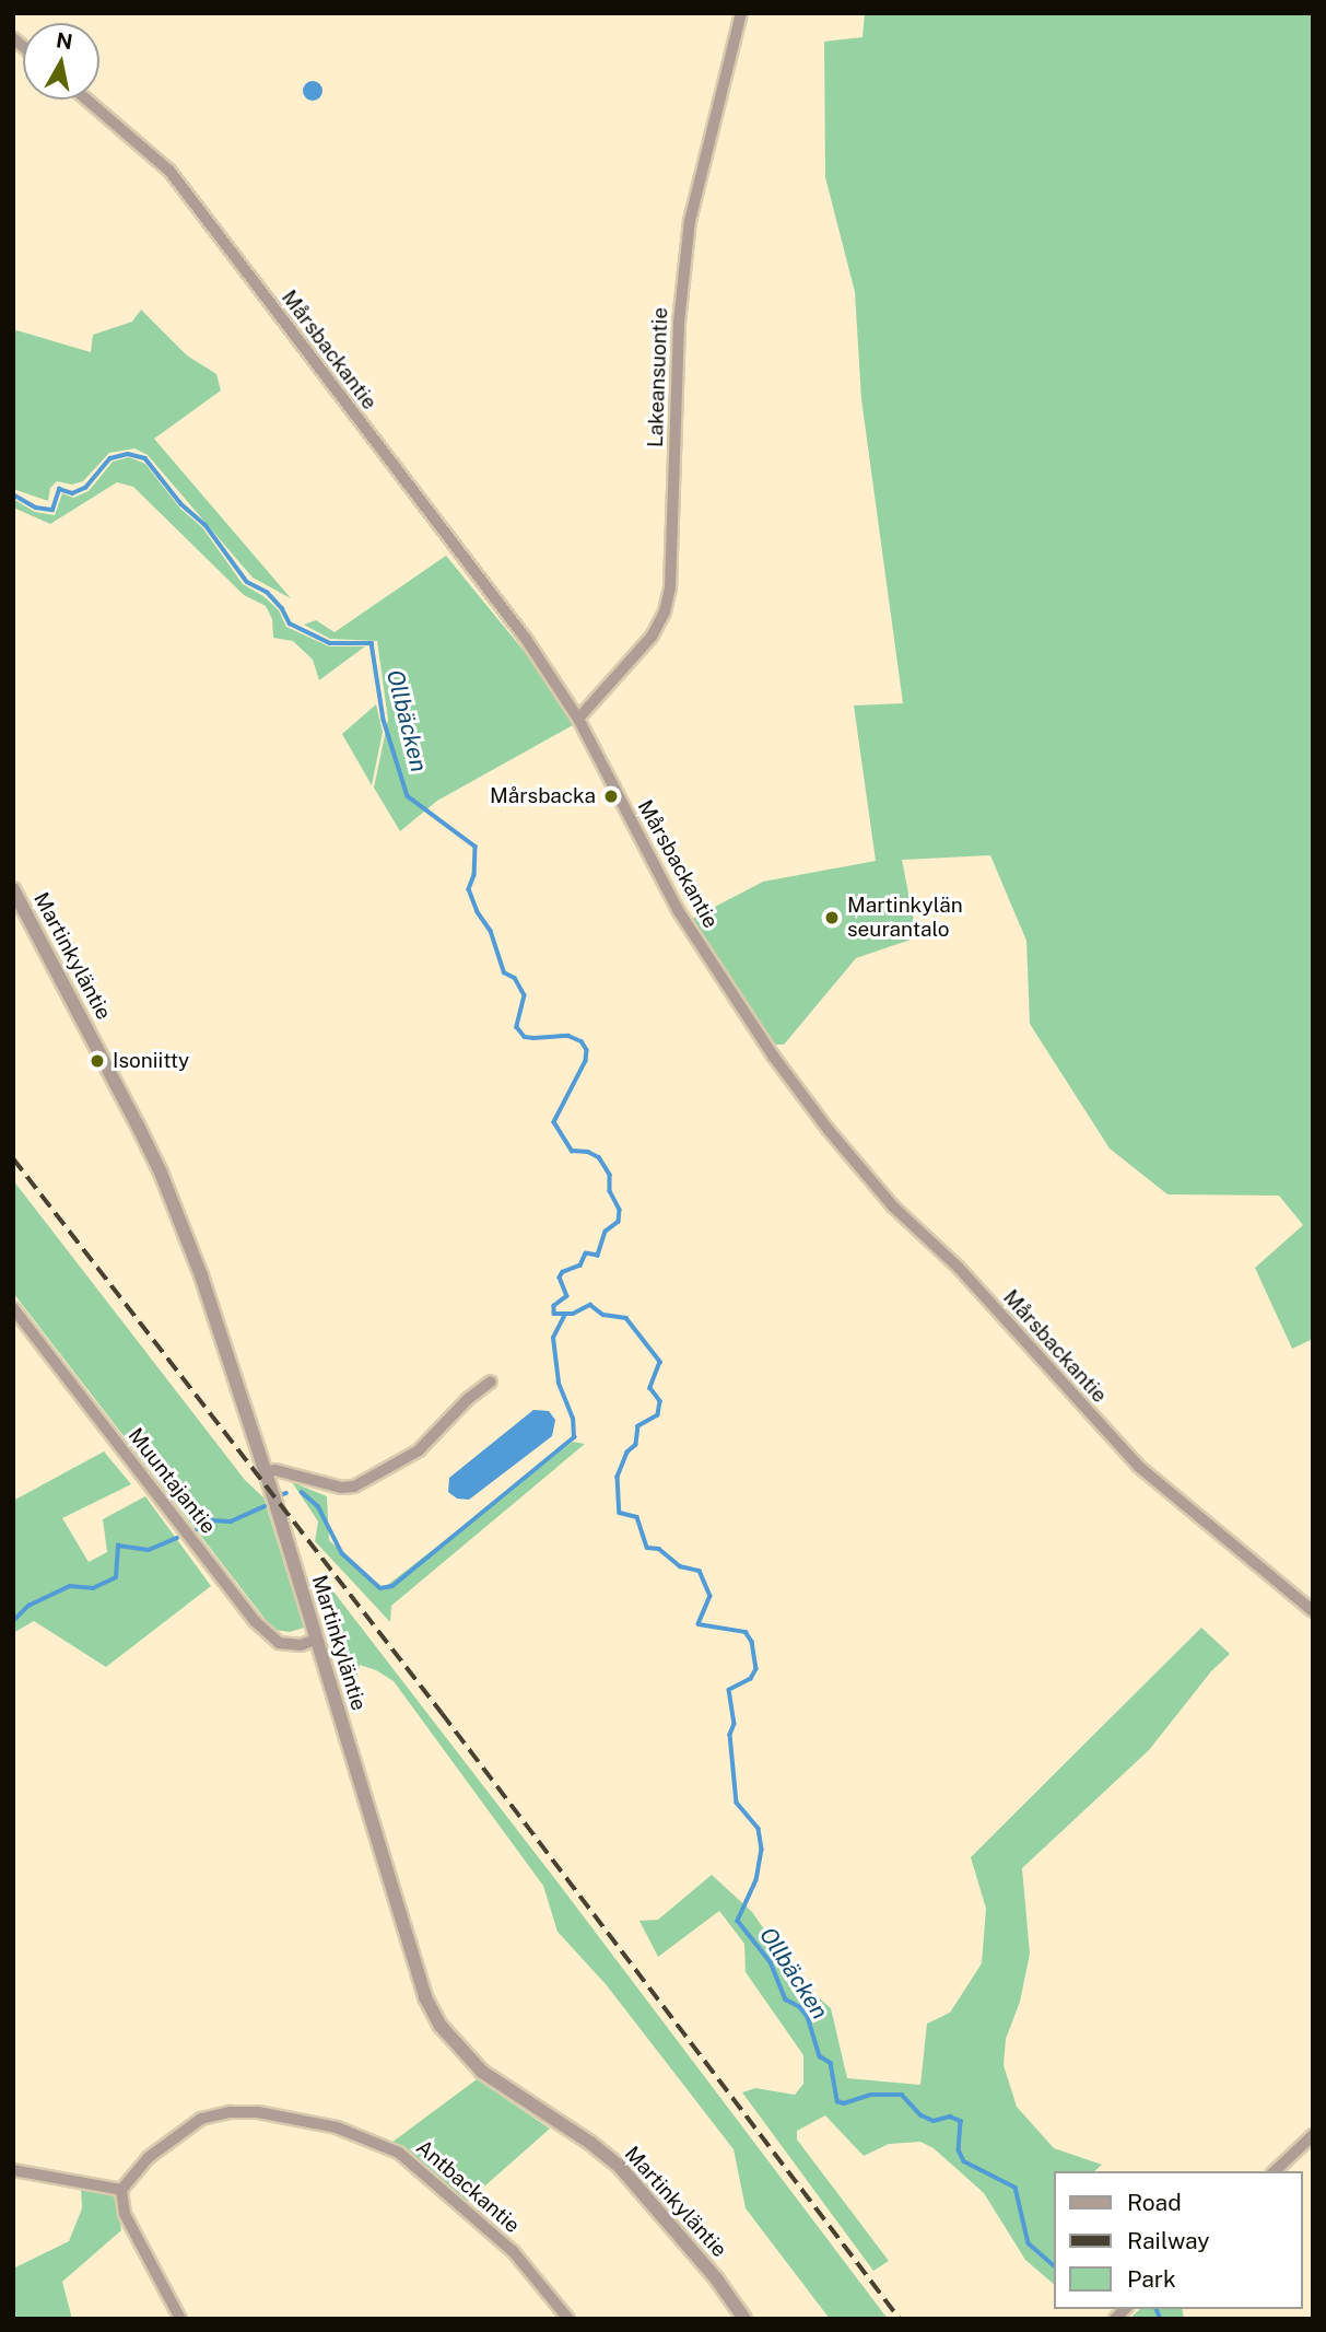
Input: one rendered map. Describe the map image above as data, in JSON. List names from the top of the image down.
{
  "streets": {
    "street": [
      "Mårsbackantie",
      "Lakeansuontie",
      "Martinkyläntie",
      "Muuntajantie",
      "Antbackantie"
    ]
  },
  "crossings": [
    ["Mårsbackantie", "Lakeansuontie"],
    ["Martinkyläntie", "Muuntajantie"]
  ],
  "water": ["Ollbäcken"],
  "places": ["Mårsbacka", "Martinkylän seurantalo", "Isoniitty"],
  "legend": ["Road", "Railway", "Park"],
  "north": "top"
}
